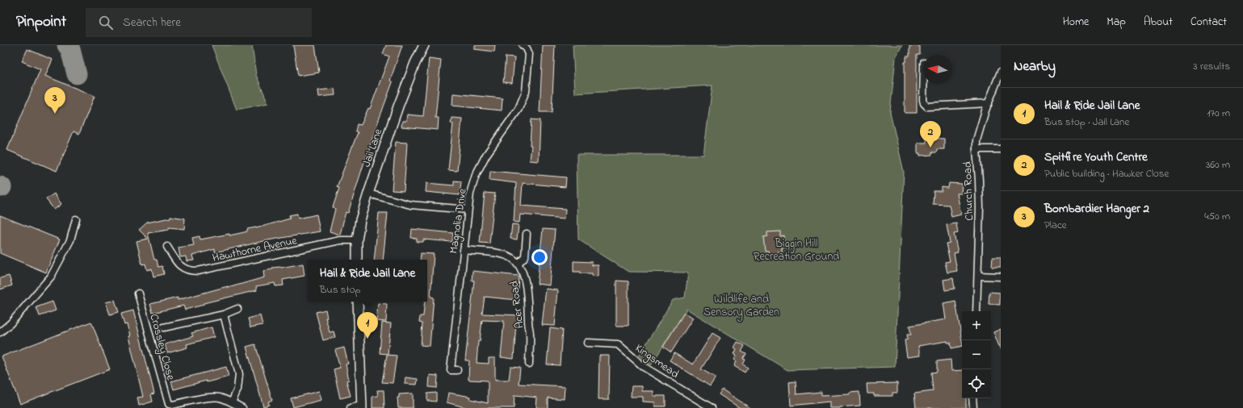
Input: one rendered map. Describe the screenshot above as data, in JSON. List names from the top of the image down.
{
  "streets": {
    "street": [
      "Jail Lane",
      "Church Road",
      "Magnolia Drive",
      "Hawthorne Avenue",
      "Acer Road",
      "Crossley Close",
      "Kingsmead"
    ]
  },
  "crossings": [
    ["Jail Lane", "Hawthorne Avenue"],
    ["Magnolia Drive", "Acer Road"]
  ],
  "parks": ["Biggin Hill Recreation Ground", "Wildlife and Sensory Garden"],
  "north": "left",
  "page": {
    "header": "Pinpoint",
    "search": "Search here",
    "nav": [
      "Home",
      "Map",
      "About",
      "Contact"
    ],
    "heading": ["Nearby", "3 results"],
    "pins": ["3", "2", "1"],
    "list": [
      {
        "mark": "1",
        "name": "Hail & Ride Jail Lane",
        "note": "Bus stop · Jail Lane",
        "value": "170 m"
      },
      {
        "mark": "2",
        "name": "Spitfire Youth Centre",
        "note": "Public building · Hawker Close",
        "value": "360 m"
      },
      {
        "mark": "3",
        "name": "Bombardier Hanger 2",
        "note": "Place",
        "value": "450 m"
      }
    ],
    "popup": ["Hail & Ride Jail Lane", "Bus stop"],
    "map_buttons": ["+", "−"]
  }
}
